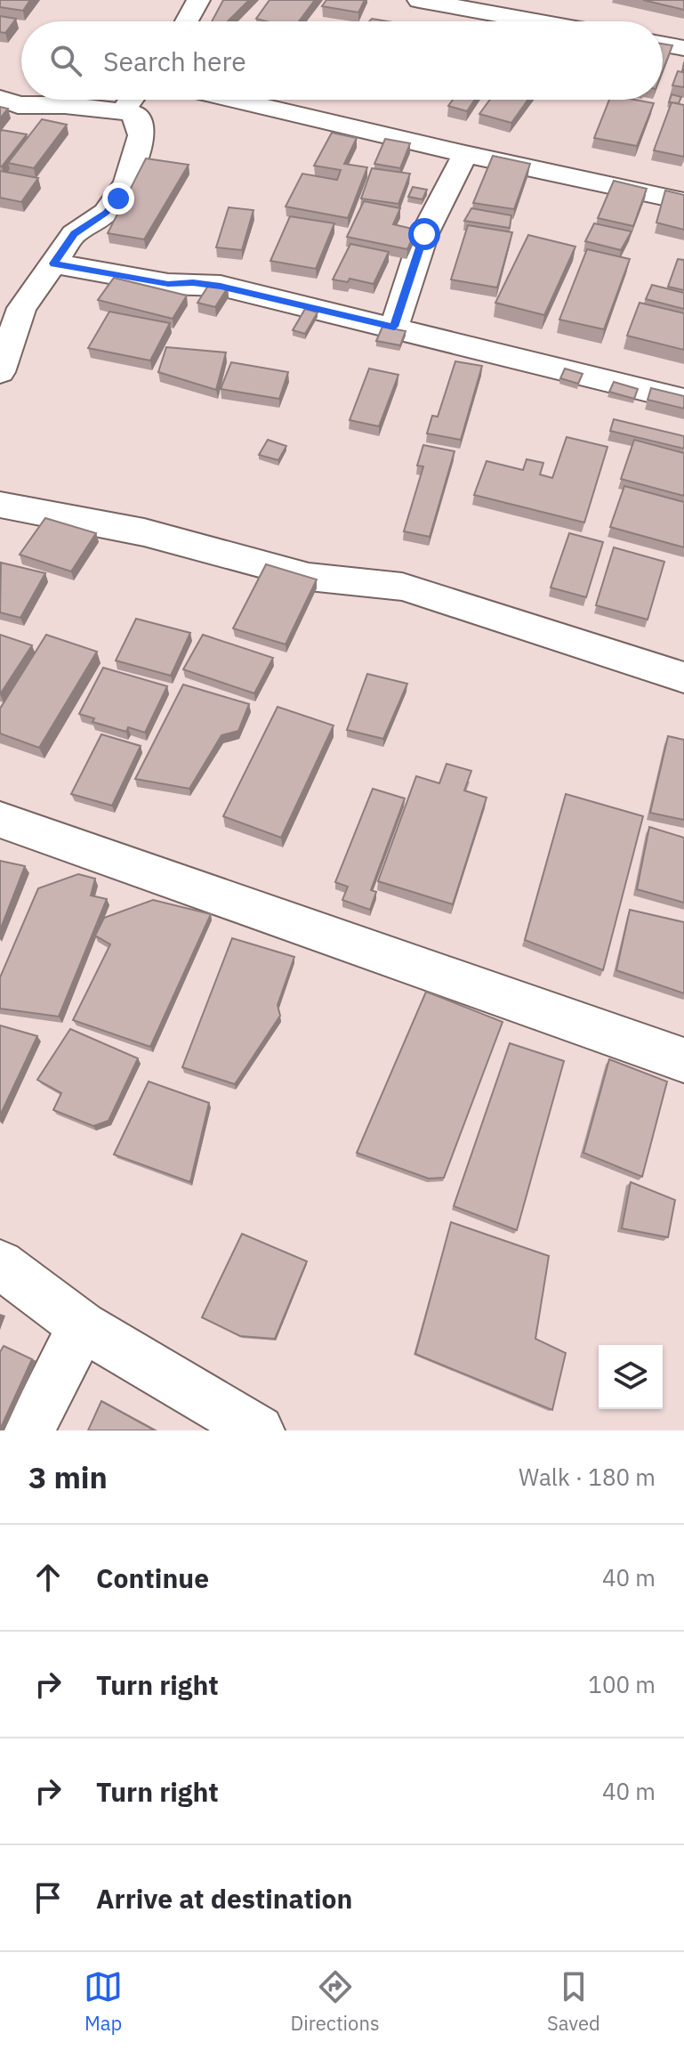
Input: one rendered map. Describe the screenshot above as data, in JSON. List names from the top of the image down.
{
  "page": {
    "search": "Search here",
    "heading": ["3 min", "Walk · 180 m"],
    "list": [
      ["Continue", "40 m"],
      ["Turn right", "100 m"],
      ["Turn right", "40 m"],
      "Arrive at destination"
    ],
    "nav": ["Map", "Directions", "Saved"]
  }
}
